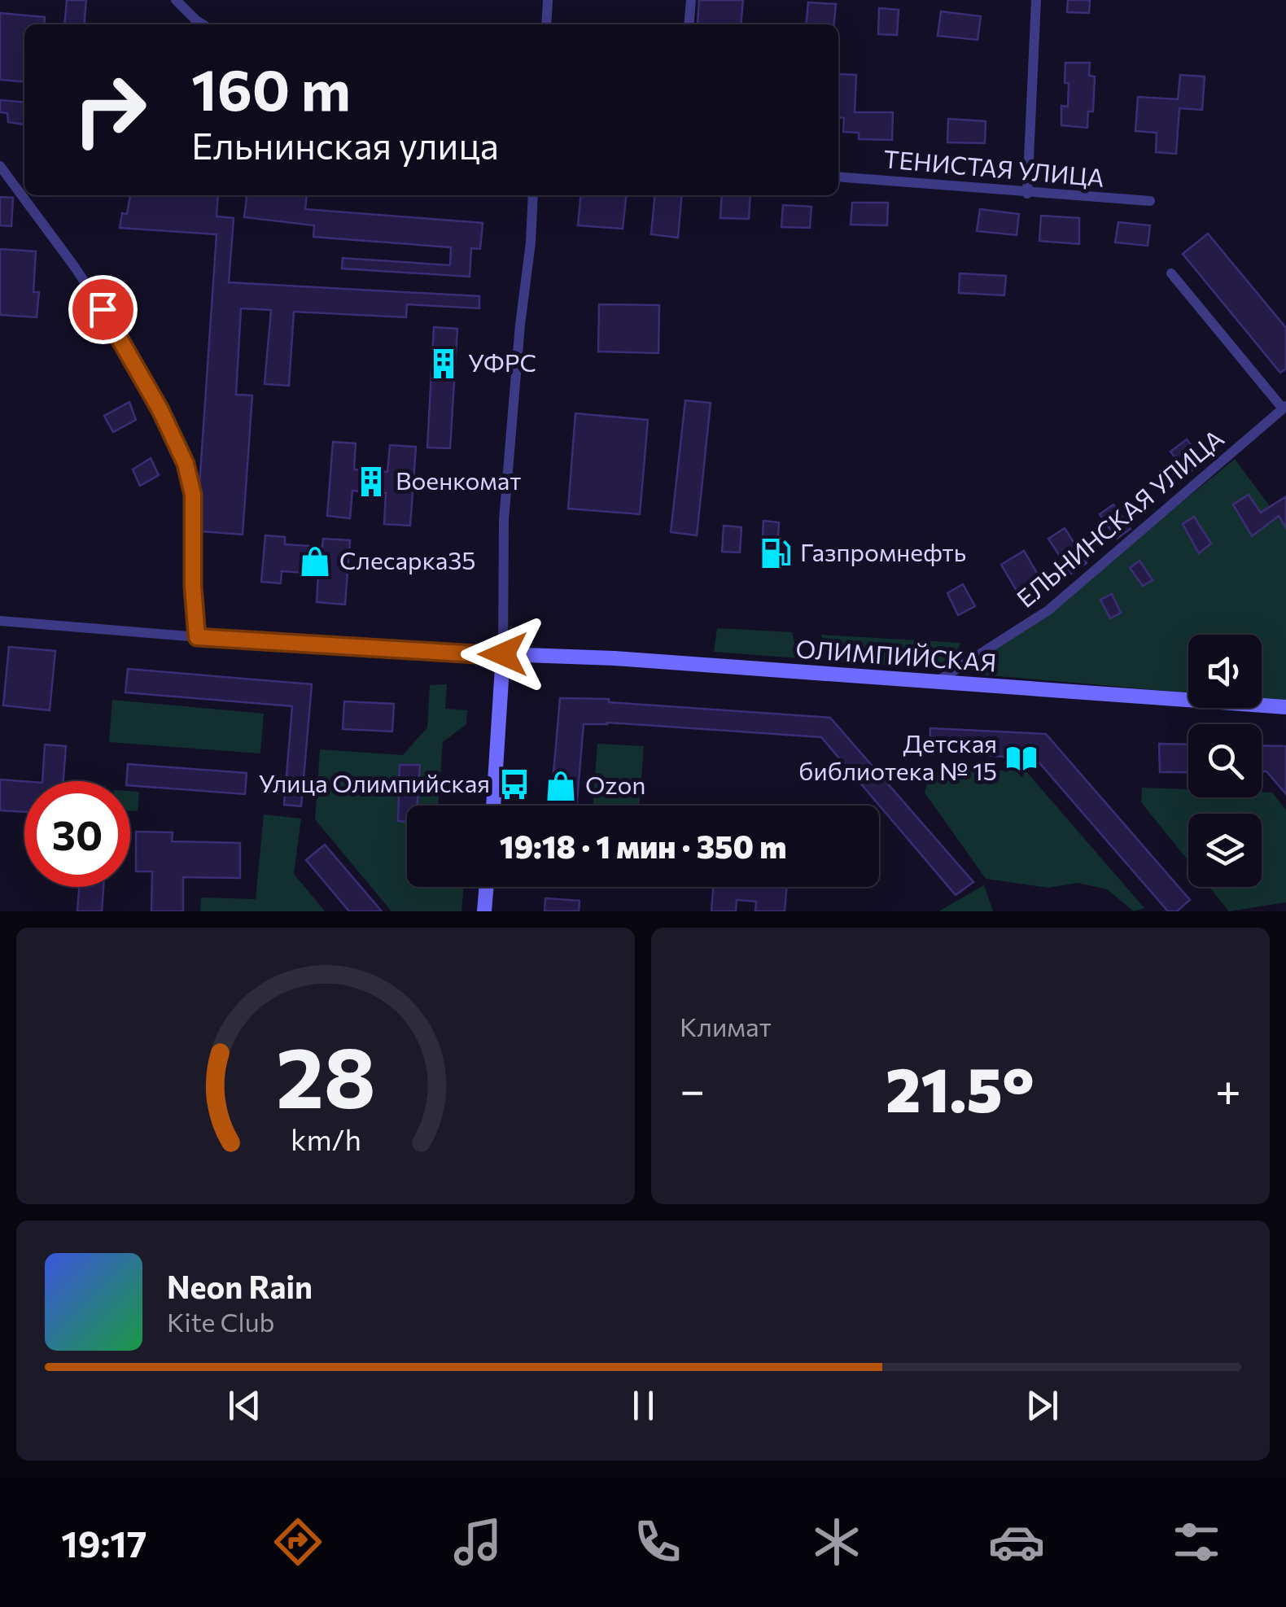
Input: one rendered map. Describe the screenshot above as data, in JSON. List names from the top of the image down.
{
  "streets": {
    "main road": ["ОЛИМПИЙСКАЯ"],
    "street": ["ТЕНИСТАЯ УЛИЦА", "ЕЛЬНИНСКАЯ УЛИЦА"]
  },
  "crossings": [
    ["ЕЛЬНИНСКАЯ УЛИЦА", "ОЛИМПИЙСКАЯ"]
  ],
  "places": {
    "building": ["УФРС", "Военкомат"],
    "fuel station": ["Газпромнефть"],
    "shop": ["Слесарка35", "Ozon"],
    "library": ["Детская библиотека № 15"],
    "bus stop": ["Улица Олимпийская"]
  },
  "page": {
    "turn": ["160 m", "Ельнинская улица"],
    "limit": "30",
    "trip": "19:18 · 1 мин · 350 m",
    "tile": "Климат",
    "heat": ["−", "21.5°", "+"],
    "song": ["Neon Rain", "Kite Club"],
    "tabs": "19:17",
    "gauge": ["28", "km/h"]
  }
}
